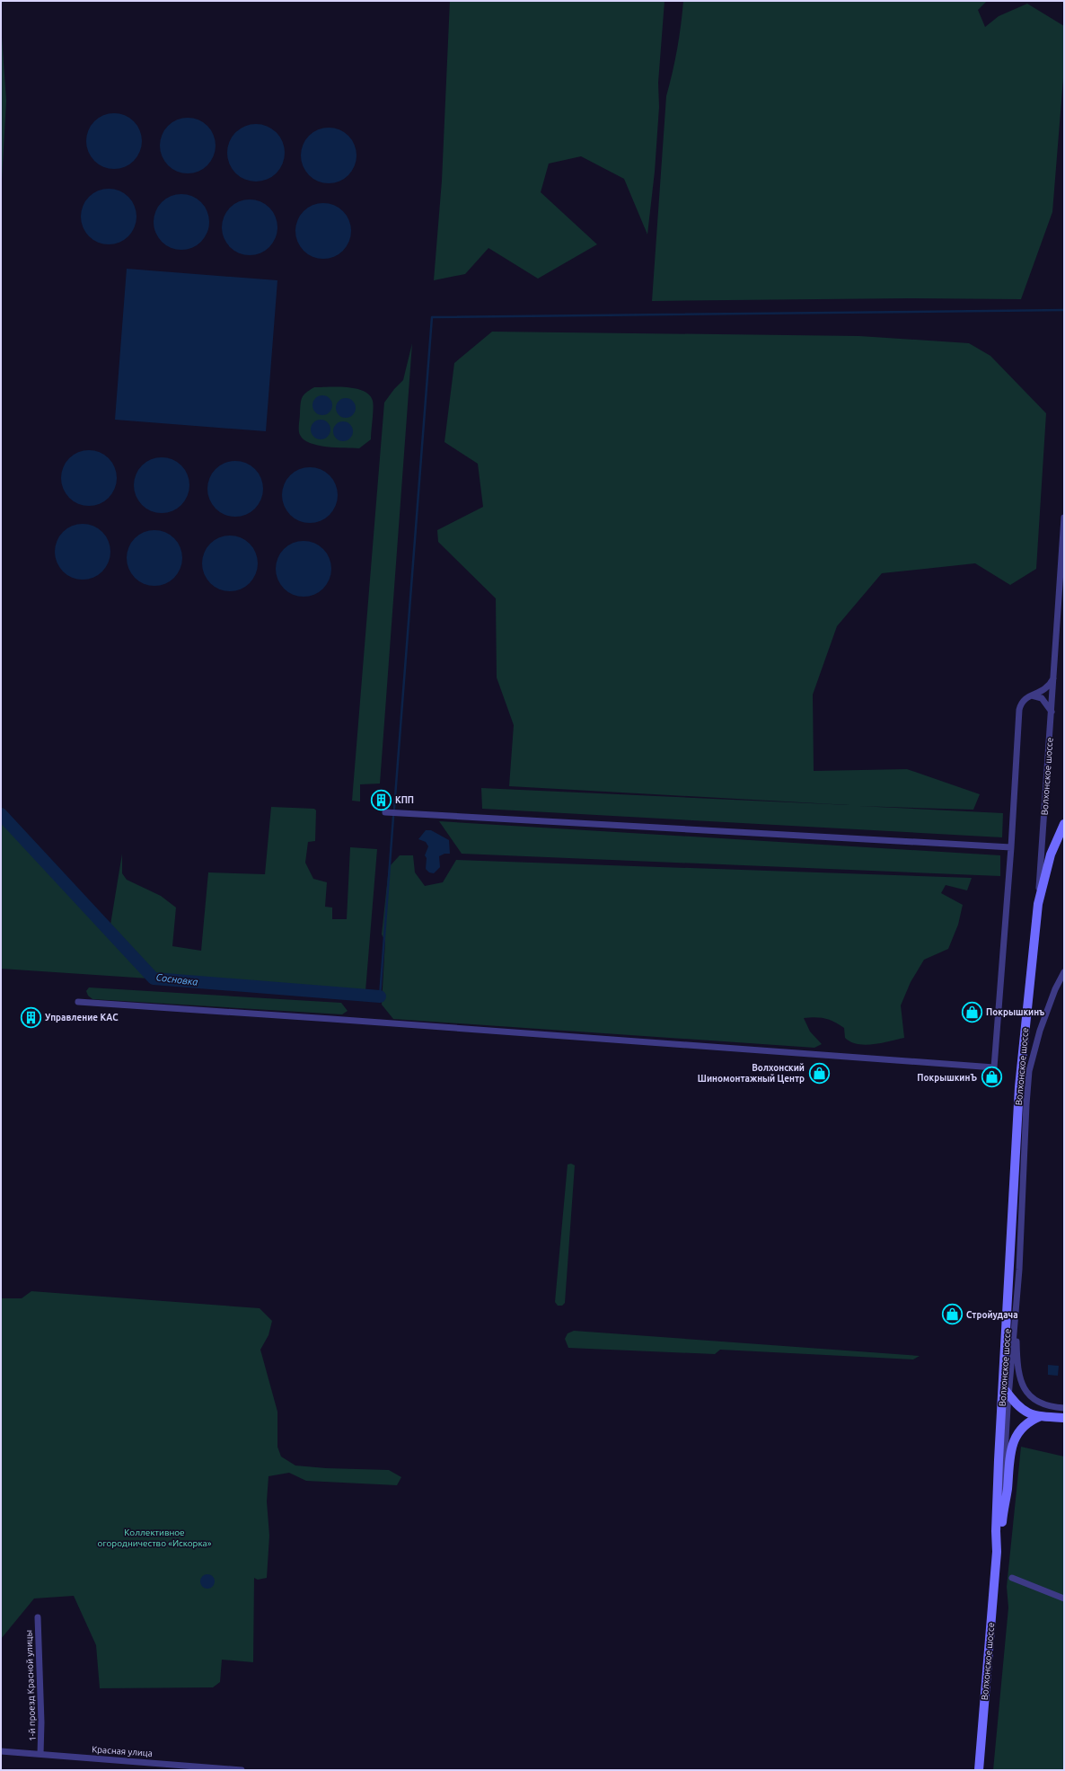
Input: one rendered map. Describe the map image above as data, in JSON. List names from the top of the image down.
{
  "streets": {
    "main road": ["Волхонское шоссе"],
    "street": ["1-й проезд Красной улицы", "Красная улица"]
  },
  "crossings": [
    ["1-й проезд Красной улицы", "Красная улица"]
  ],
  "water": ["Сосновка"],
  "parks": ["Коллективное огородничество «Искорка»"],
  "places": {
    "building": ["КПП", "Управление КАС"],
    "shop": [
      "Покрышкинъ",
      "Волхонский Шиномонтажный Центр",
      "ПокрышкинЪ",
      "Стройудача"
    ]
  }
}
